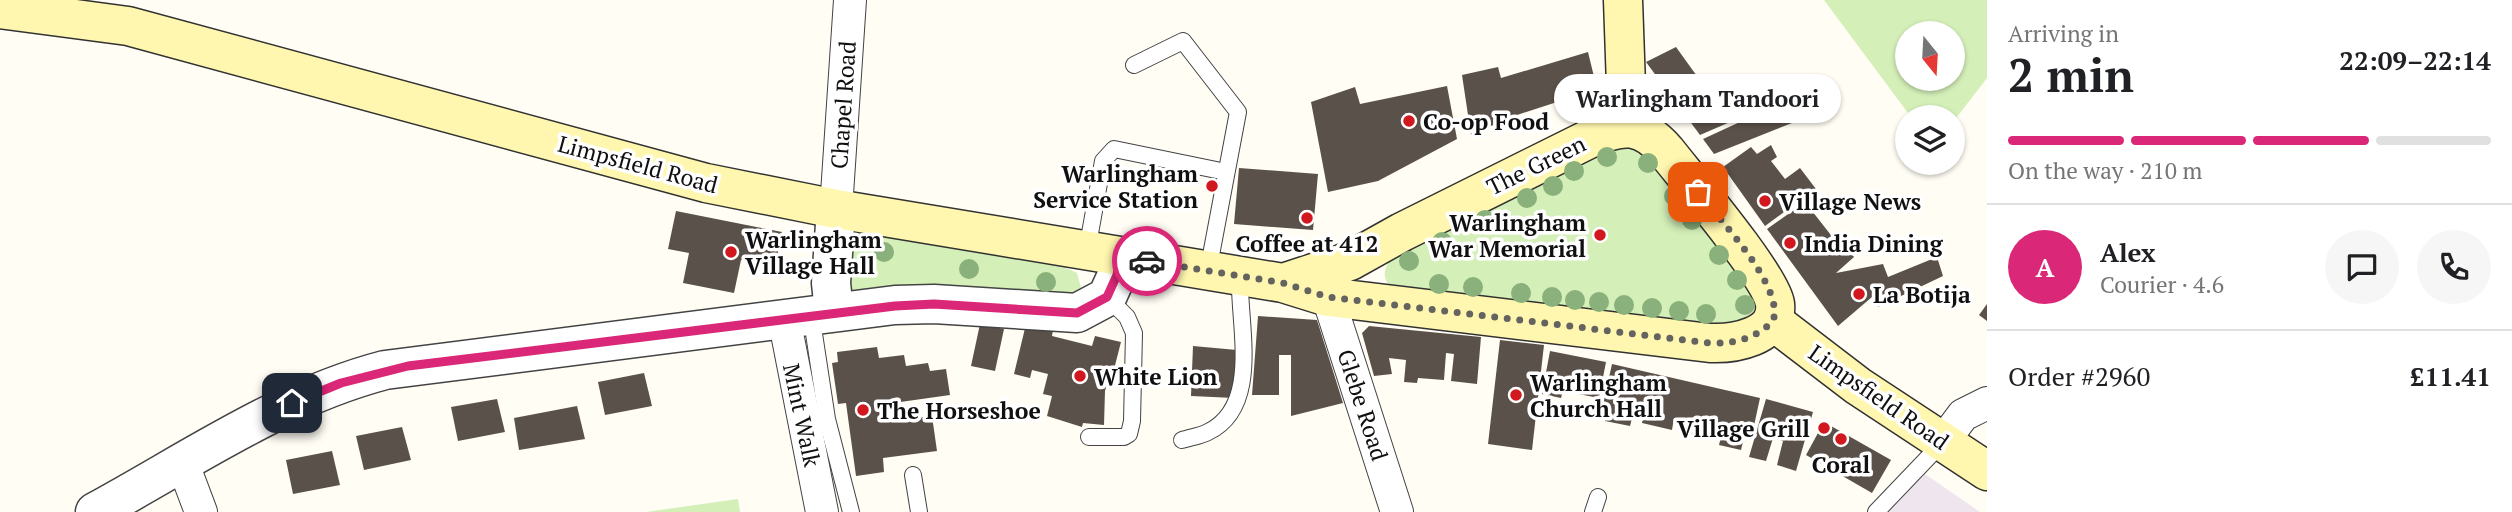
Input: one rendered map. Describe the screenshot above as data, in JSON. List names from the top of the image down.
{
  "streets": {
    "main road": ["Limpsfield Road", "The Green"],
    "street": ["Chapel Road", "Glebe Road", "Mint Walk"]
  },
  "crossings": [
    ["Chapel Road", "Limpsfield Road"],
    ["Limpsfield Road", "The Green"],
    ["Limpsfield Road", "Glebe Road"]
  ],
  "places": [
    "Co-op Food",
    "Warlingham Service Station",
    "Warlingham Tandoori",
    "Village News",
    "Coffee at 412",
    "Warlingham War Memorial",
    "India Dining",
    "Warlingham Village Hall",
    "La Botija",
    "White Lion",
    "Warlingham Church Hall",
    "The Horseshoe",
    "Village Grill",
    "Coral"
  ],
  "north": "bottom",
  "page": {
    "heading": ["2 min", "Arriving in", "22:09–22:14"],
    "panel": [
      "Alex",
      "Courier · 4.6",
      "Order #2960",
      "£11.41"
    ],
    "bubble": "Warlingham Tandoori",
    "bar": "On the way · 210 m",
    "round": "A"
  }
}
